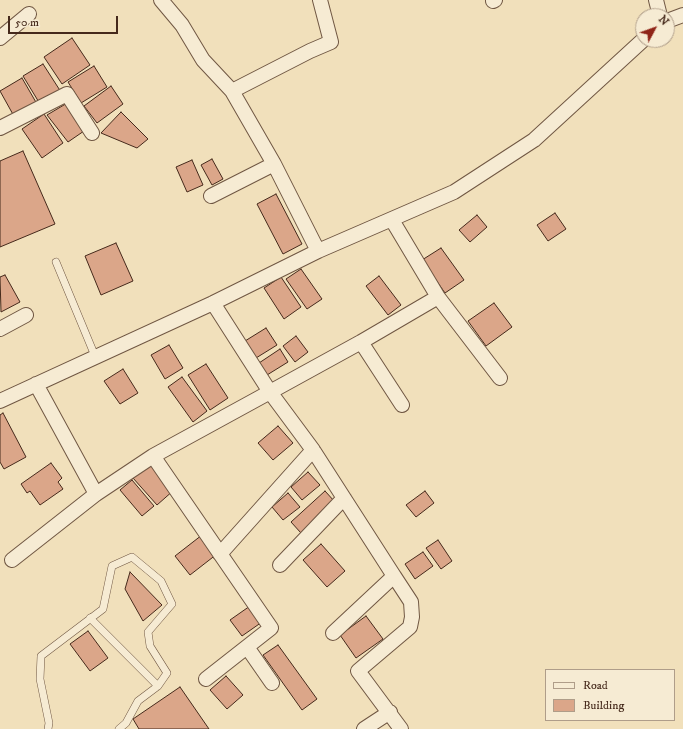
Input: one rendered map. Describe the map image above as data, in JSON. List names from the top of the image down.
{
  "legend": ["Road", "Building"],
  "scale_bar": "50 m",
  "north": "top right"
}
